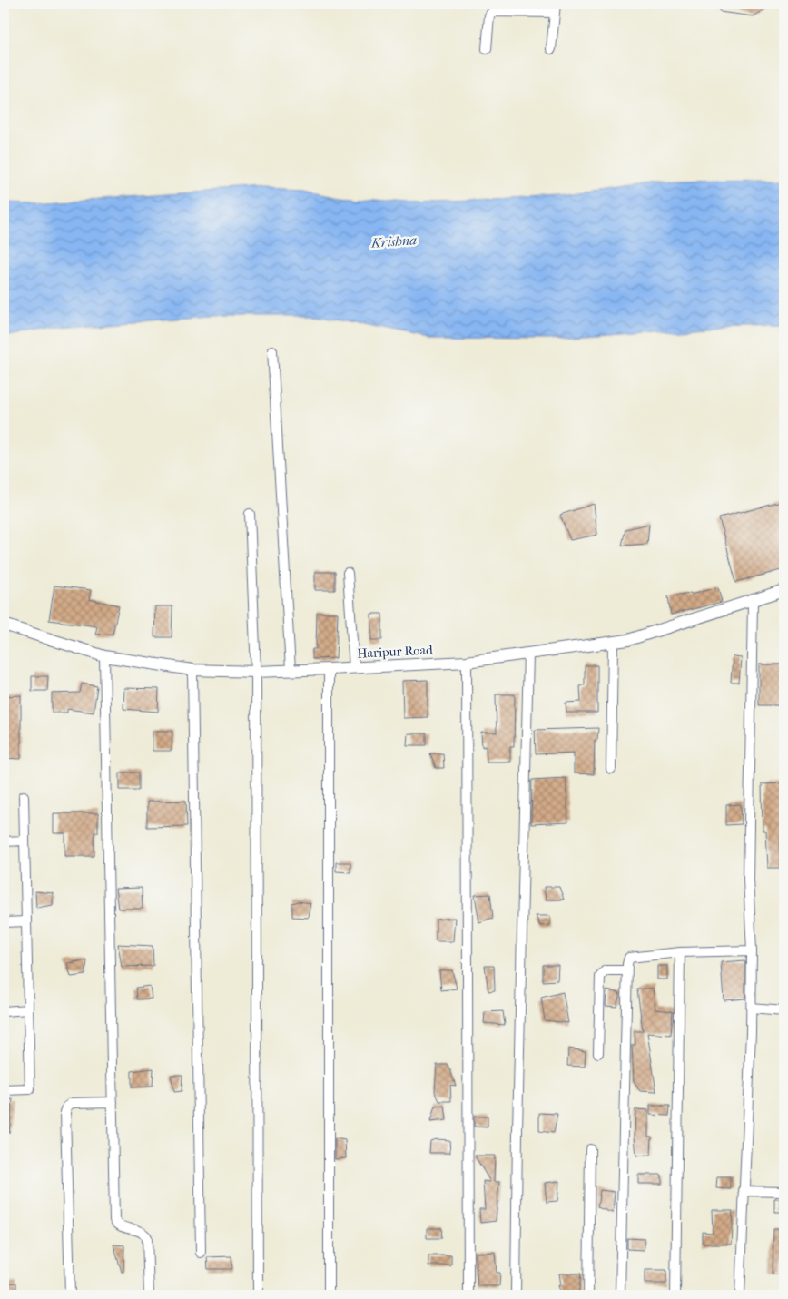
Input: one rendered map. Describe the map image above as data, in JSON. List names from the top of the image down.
{
  "streets": {
    "street": ["Haripur Road"]
  },
  "water": ["Krishna"]
}
